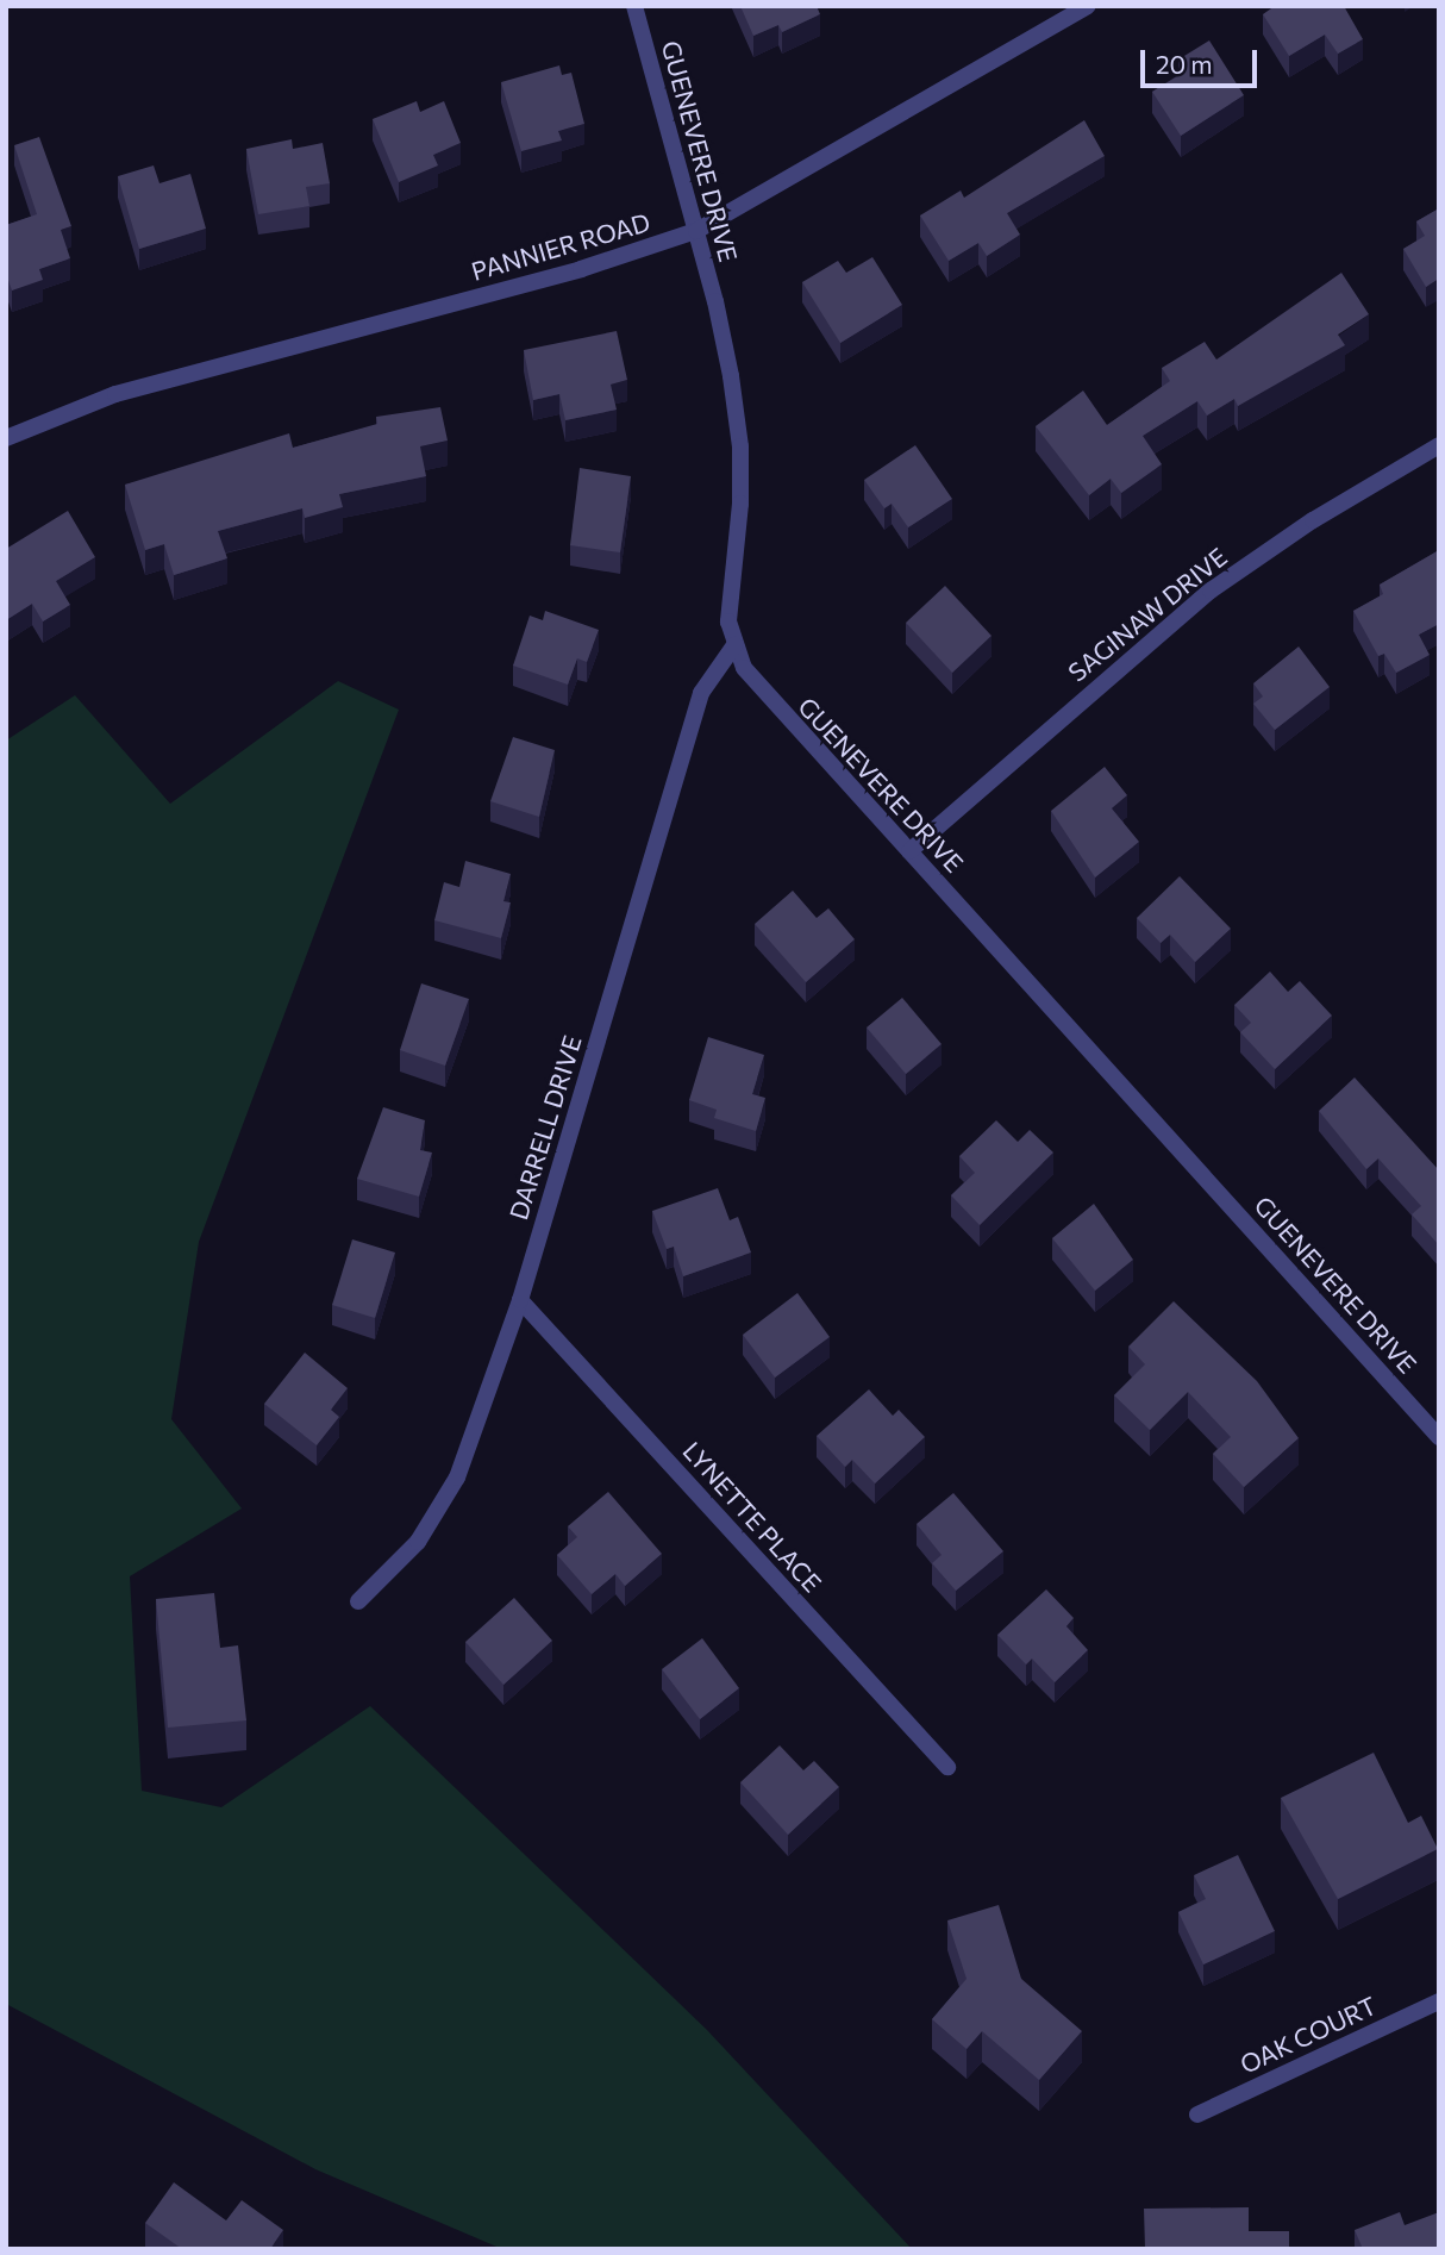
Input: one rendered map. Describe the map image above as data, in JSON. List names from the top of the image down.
{
  "streets": {
    "street": [
      "GUENEVERE DRIVE",
      "PANNIER ROAD",
      "SAGINAW DRIVE",
      "DARRELL DRIVE",
      "LYNETTE PLACE",
      "OAK COURT"
    ]
  },
  "crossings": [
    ["GUENEVERE DRIVE", "PANNIER ROAD"],
    ["GUENEVERE DRIVE", "SAGINAW DRIVE"],
    ["GUENEVERE DRIVE", "DARRELL DRIVE"],
    ["DARRELL DRIVE", "LYNETTE PLACE"]
  ],
  "scale_bar": "20 m"
}
